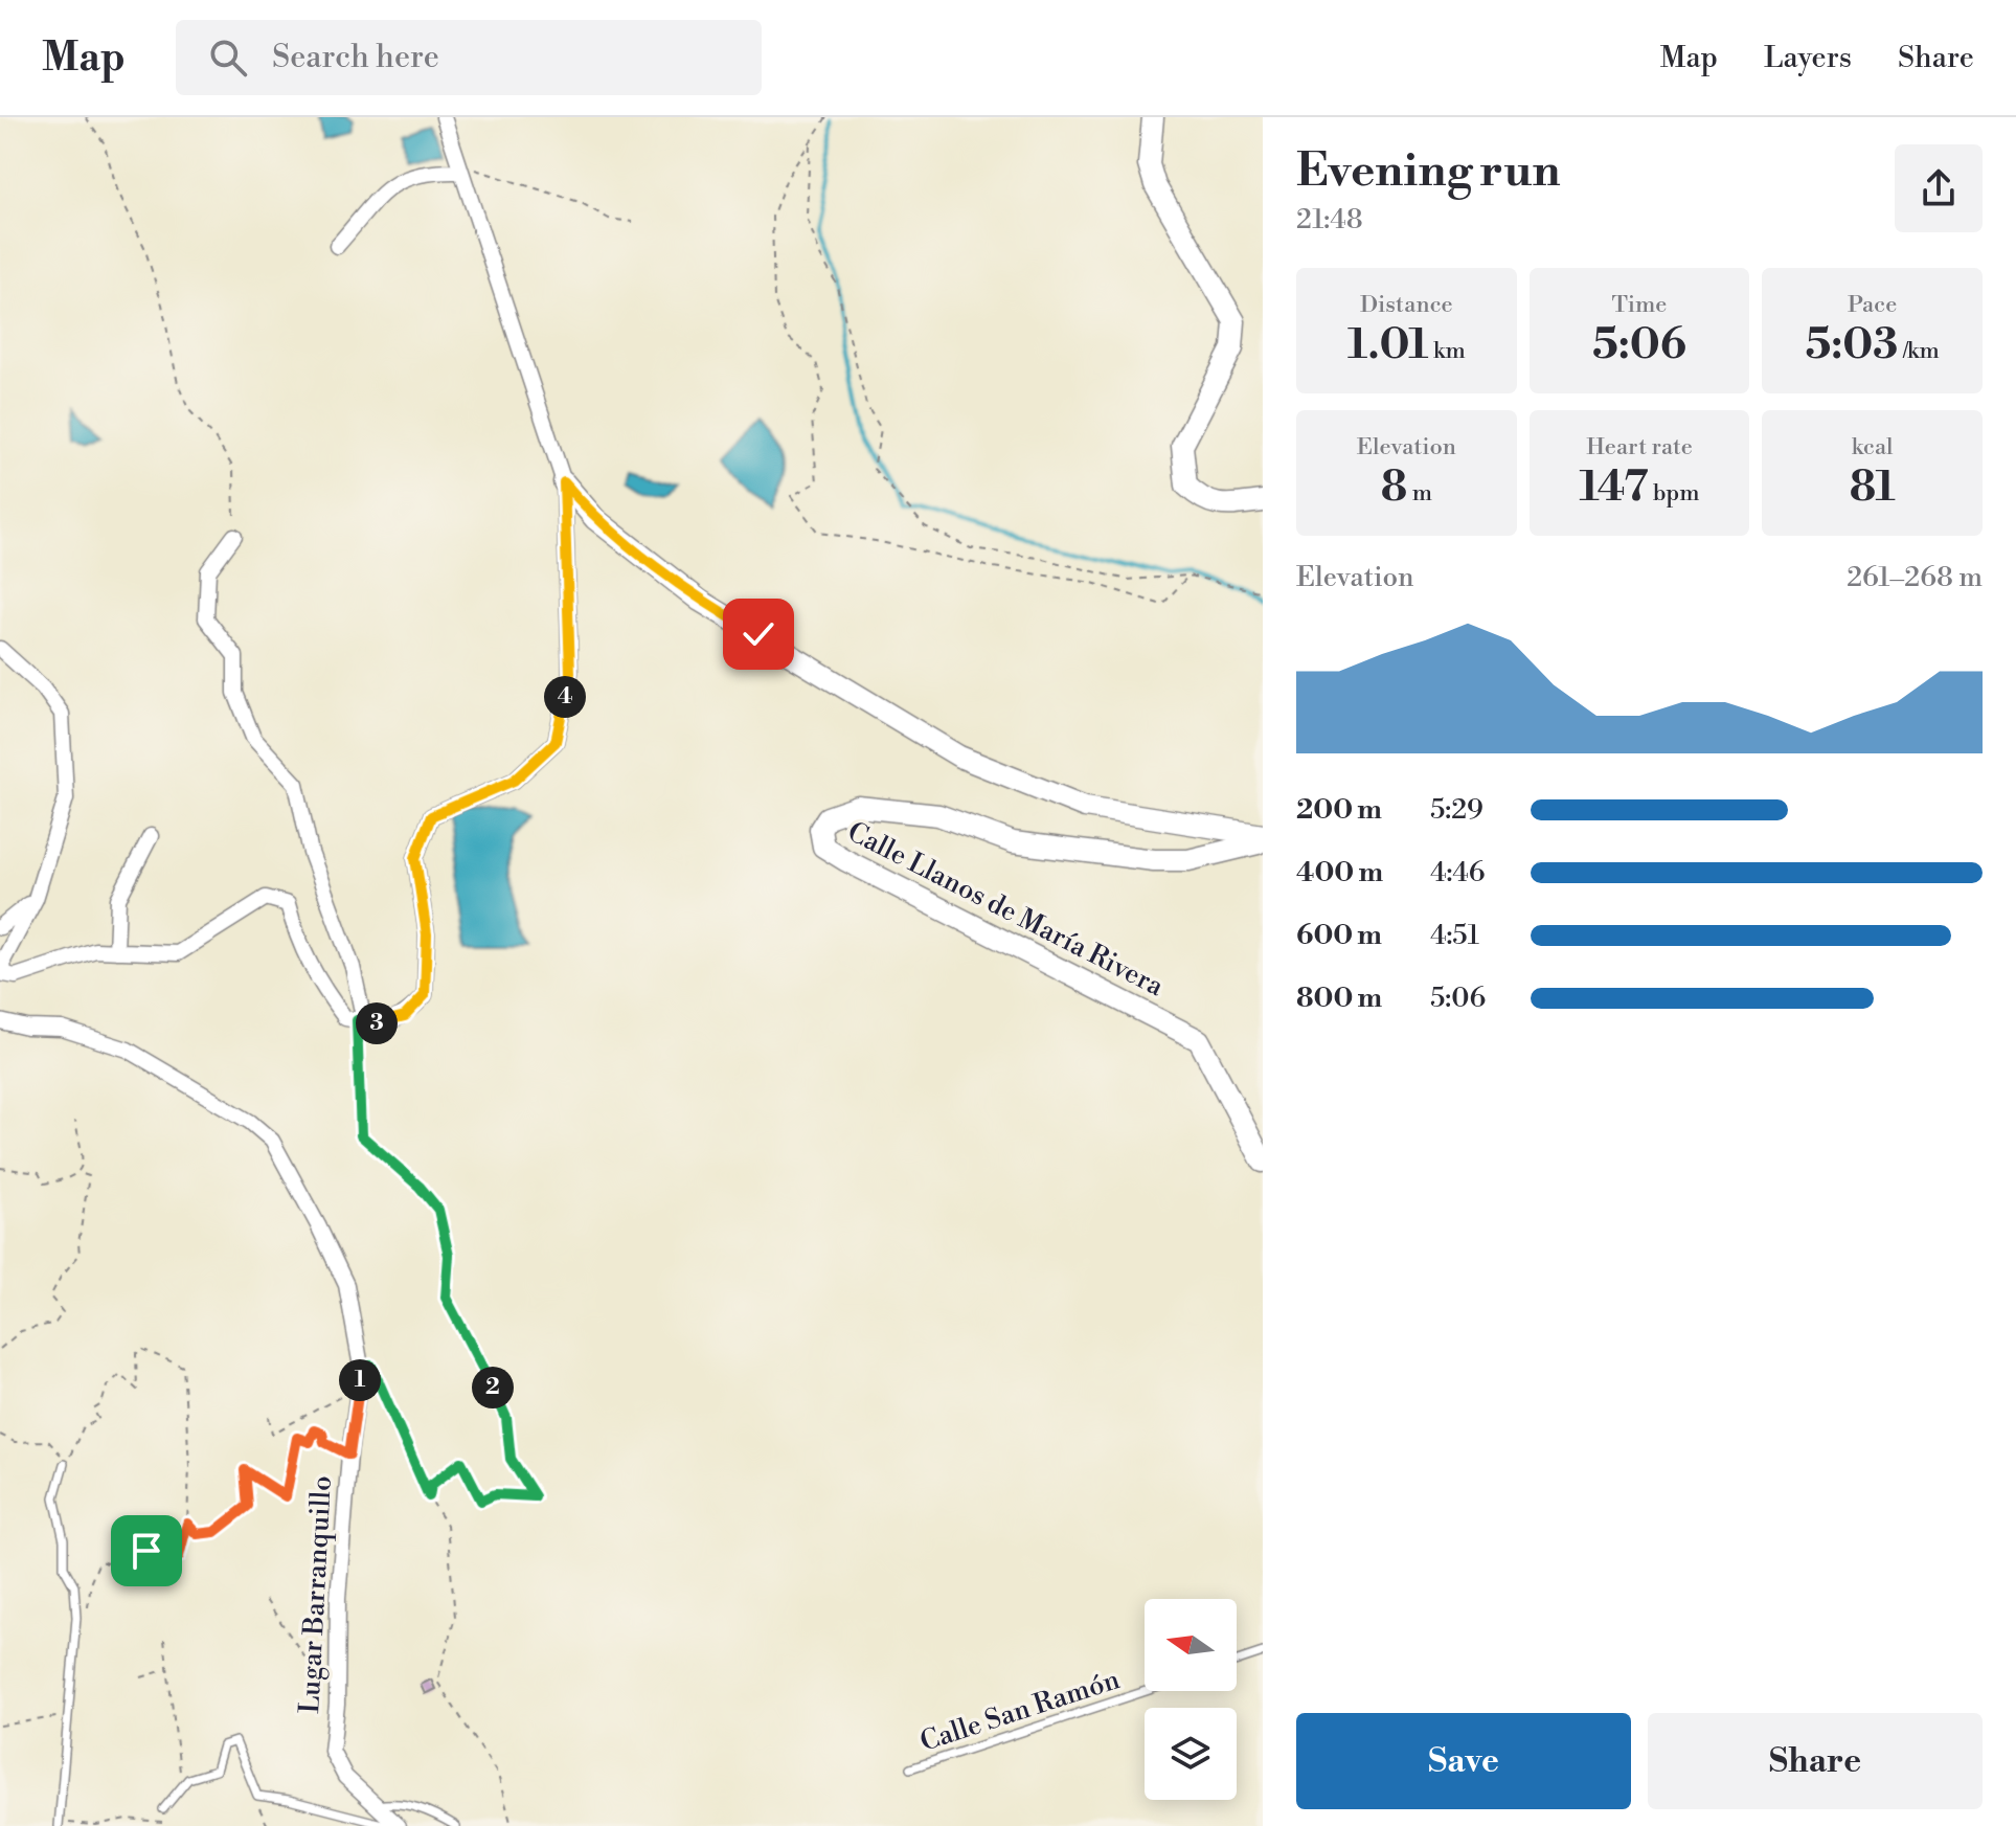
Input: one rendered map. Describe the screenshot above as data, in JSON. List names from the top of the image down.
{
  "streets": {
    "street": ["Calle Llanos de María Rivera", "Lugar Barranquillo"],
    "lane": ["Calle San Ramón"]
  },
  "north": "left",
  "page": {
    "header": "Map",
    "search": "Search here",
    "nav": ["Map", "Layers", "Share"],
    "heading": ["Evening run", "21:48"],
    "stats": [
      ["Distance", "1.01 km"],
      ["Time", "5:06"],
      ["Pace", "5:03 /km"],
      ["Elevation", "8 m"],
      ["Heart rate", "147 bpm"],
      ["kcal", "81"]
    ],
    "chart": ["Elevation", "261–268 m"],
    "pins": [
      "4",
      "3",
      "1",
      "2"
    ],
    "list": [
      {
        "name": "200 m",
        "note": "5:29"
      },
      {
        "name": "400 m",
        "note": "4:46"
      },
      {
        "name": "600 m",
        "note": "4:51"
      },
      {
        "name": "800 m",
        "note": "5:06"
      }
    ],
    "buttons": ["Save", "Share"]
  }
}
